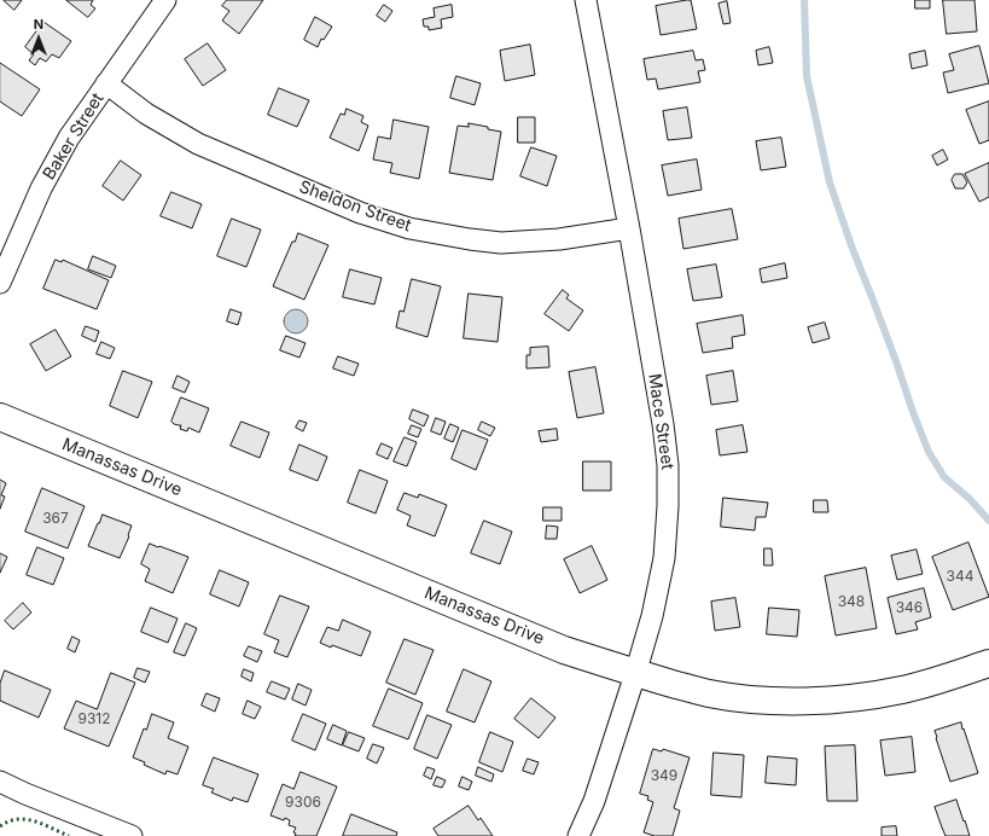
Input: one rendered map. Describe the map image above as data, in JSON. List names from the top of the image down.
{
  "streets": {
    "main road": ["Manassas Drive"],
    "street": ["Baker Street", "Sheldon Street", "Mace Street"]
  },
  "crossings": [
    ["Baker Street", "Sheldon Street"],
    ["Sheldon Street", "Mace Street"],
    ["Mace Street", "Manassas Drive"]
  ],
  "house_numbers": [
    "367",
    "344",
    "348",
    "346",
    "9312",
    "349",
    "9306"
  ],
  "north": "top"
}
